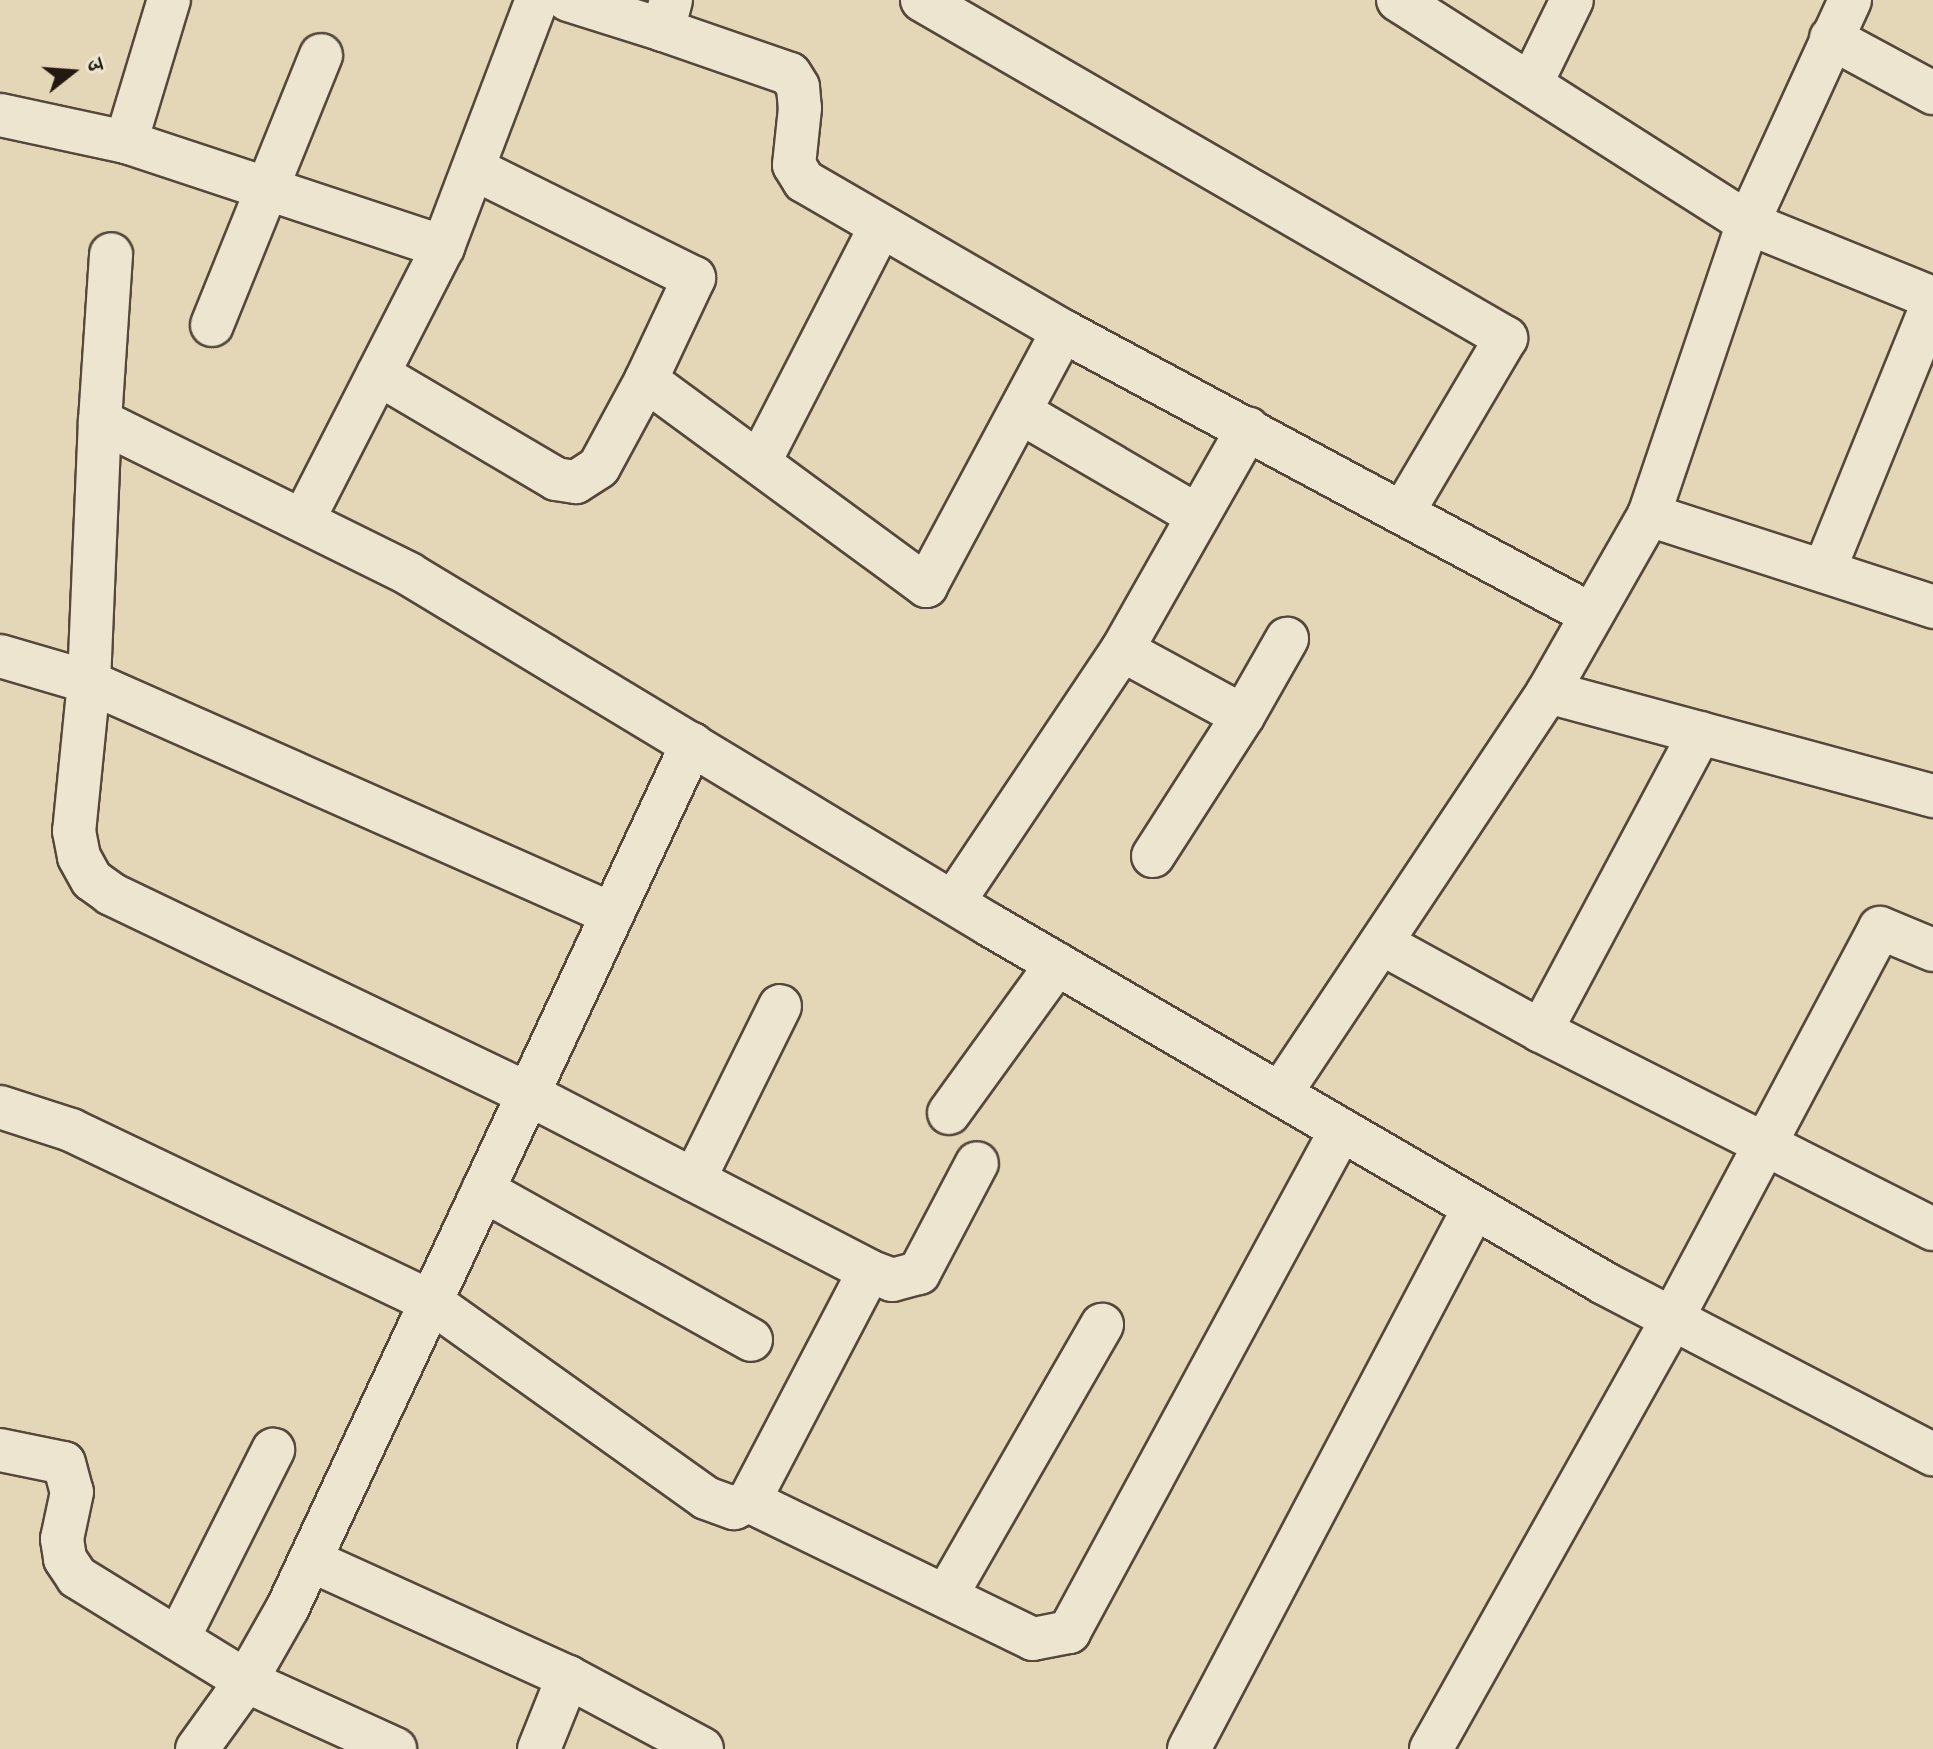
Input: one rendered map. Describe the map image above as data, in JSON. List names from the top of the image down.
{
  "north": "right"
}
